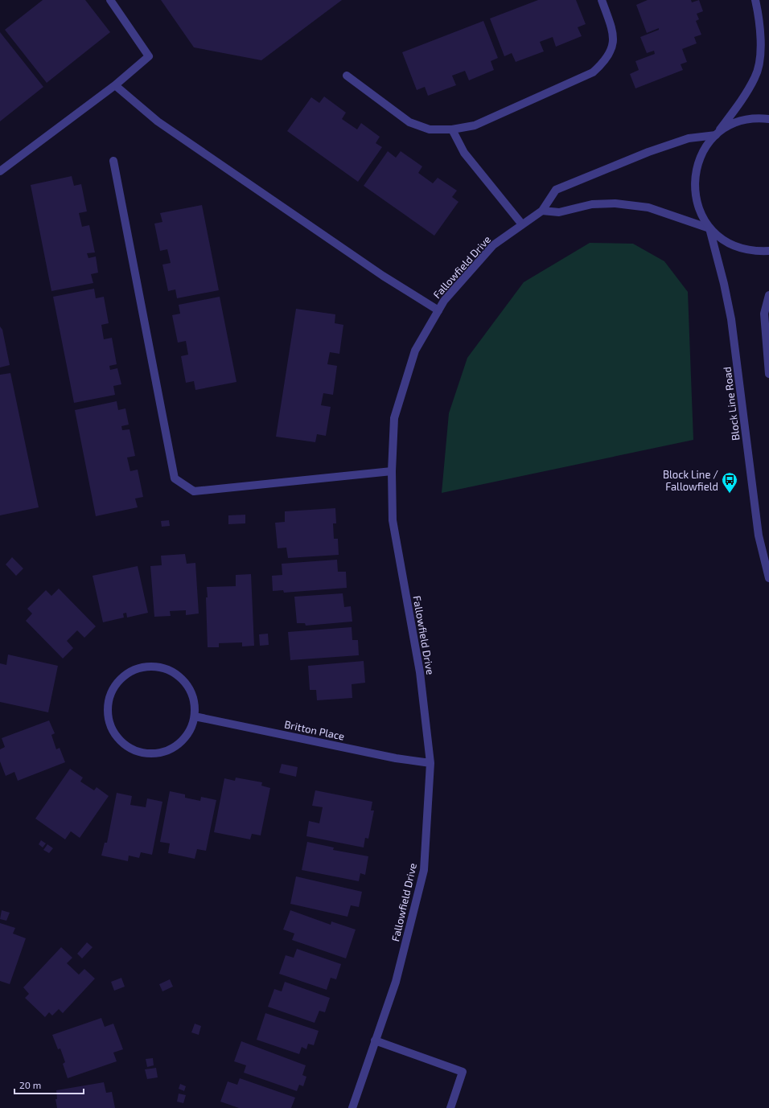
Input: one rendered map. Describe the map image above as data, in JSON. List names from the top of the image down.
{
  "streets": {
    "street": ["Fallowfield Drive", "Block Line Road", "Britton Place"]
  },
  "crossings": [
    ["Fallowfield Drive", "Britton Place"]
  ],
  "places": {
    "bus stop": ["Block Line / Fallowfield"]
  },
  "scale_bar": "20 m"
}
